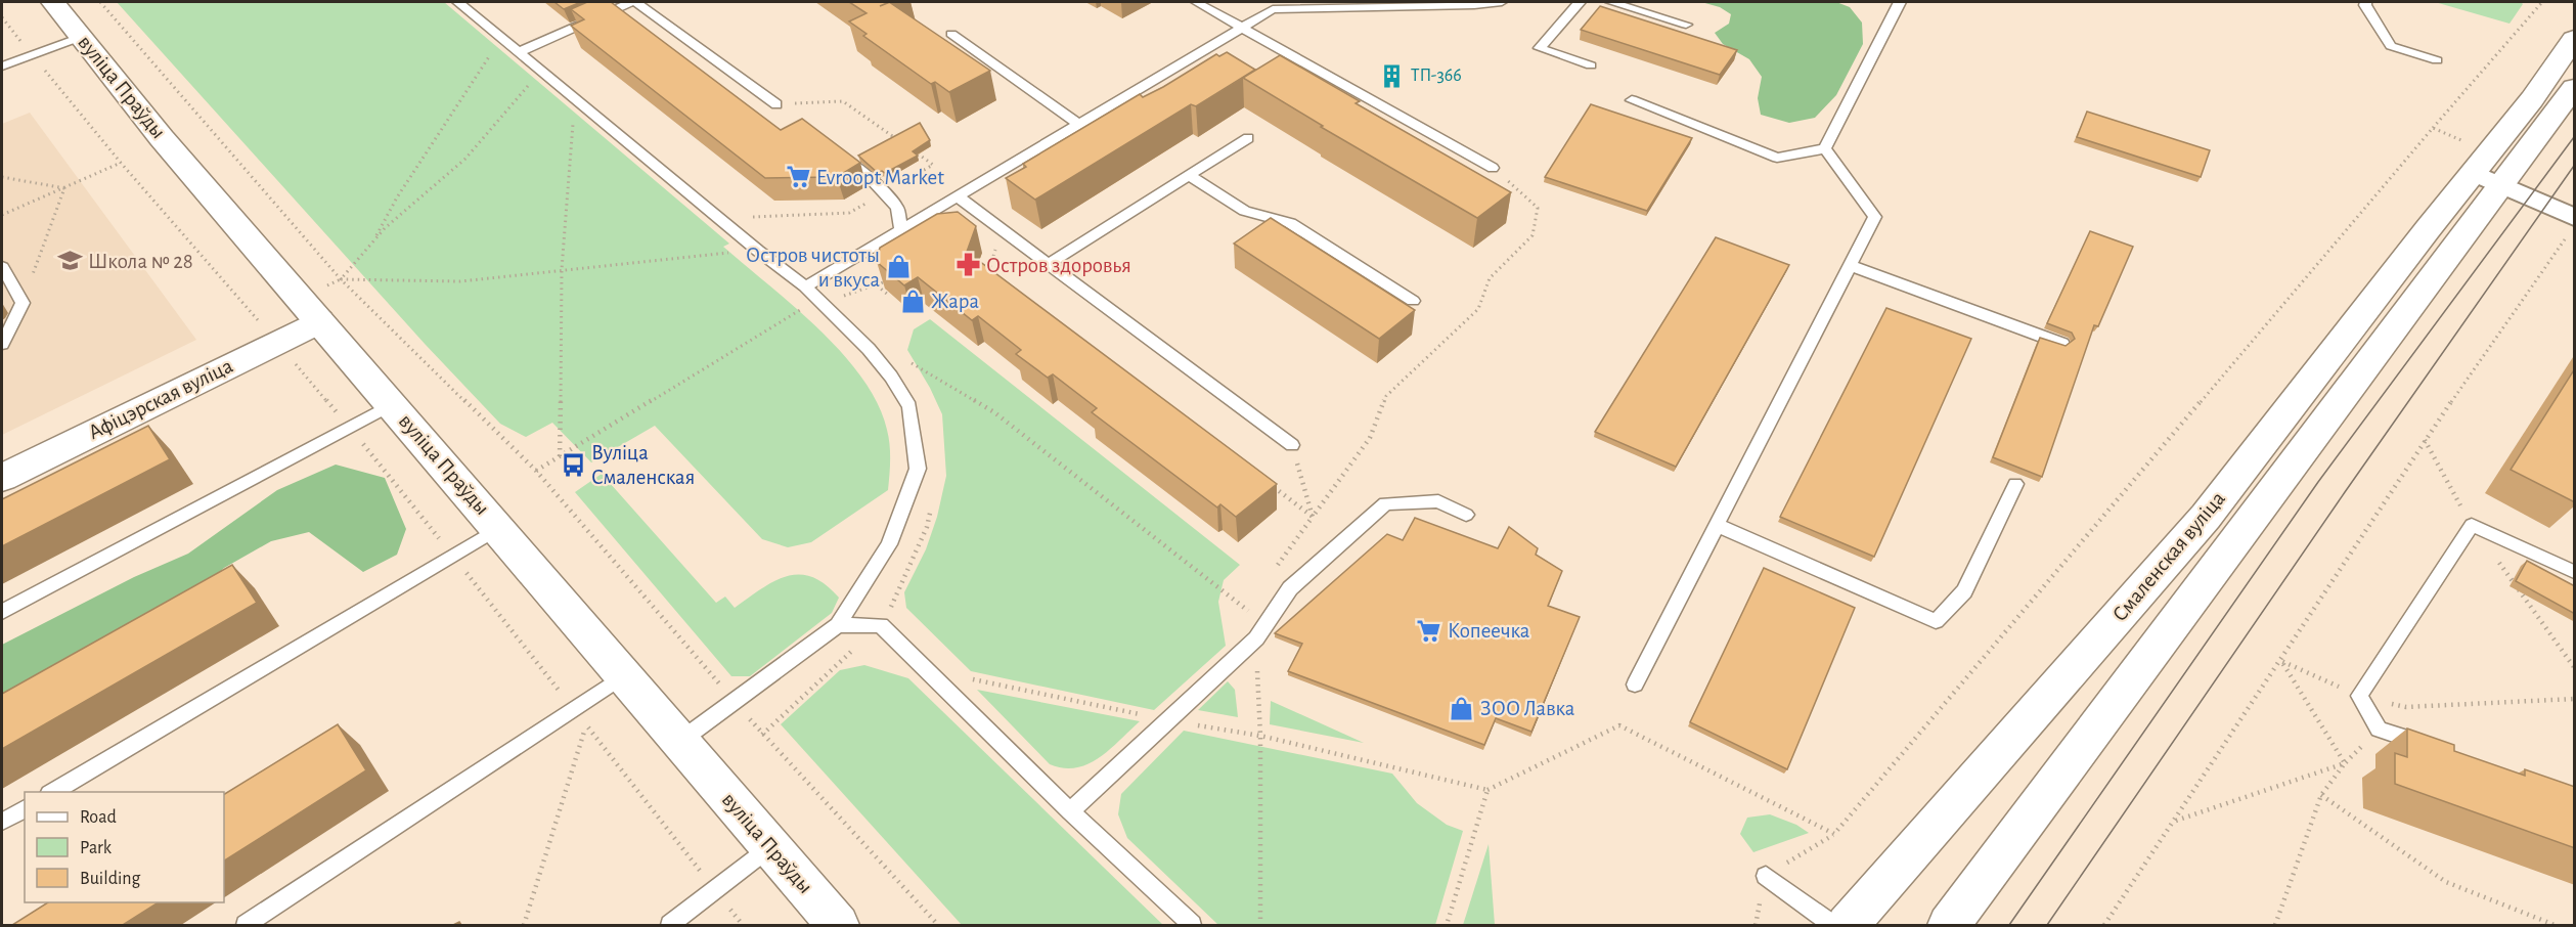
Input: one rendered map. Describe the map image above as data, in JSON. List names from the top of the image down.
{
  "streets": {
    "main road": ["вуліца Праўды", "Афіцэрская вуліца", "Смаленская вуліца"]
  },
  "crossings": [
    ["вуліца Праўды", "Афіцэрская вуліца"]
  ],
  "places": {
    "building": ["ТП-366"],
    "supermarket": ["Evroopt Market", "Копеечка"],
    "school or university": ["Школа № 28"],
    "pharmacy": ["Остров здоровья"],
    "shop": ["Остров чистоты и вкуса", "Жара", "ЗОО Лавка"],
    "bus stop": ["Вуліца Смаленская"]
  },
  "legend": ["Road", "Park", "Building"]
}
